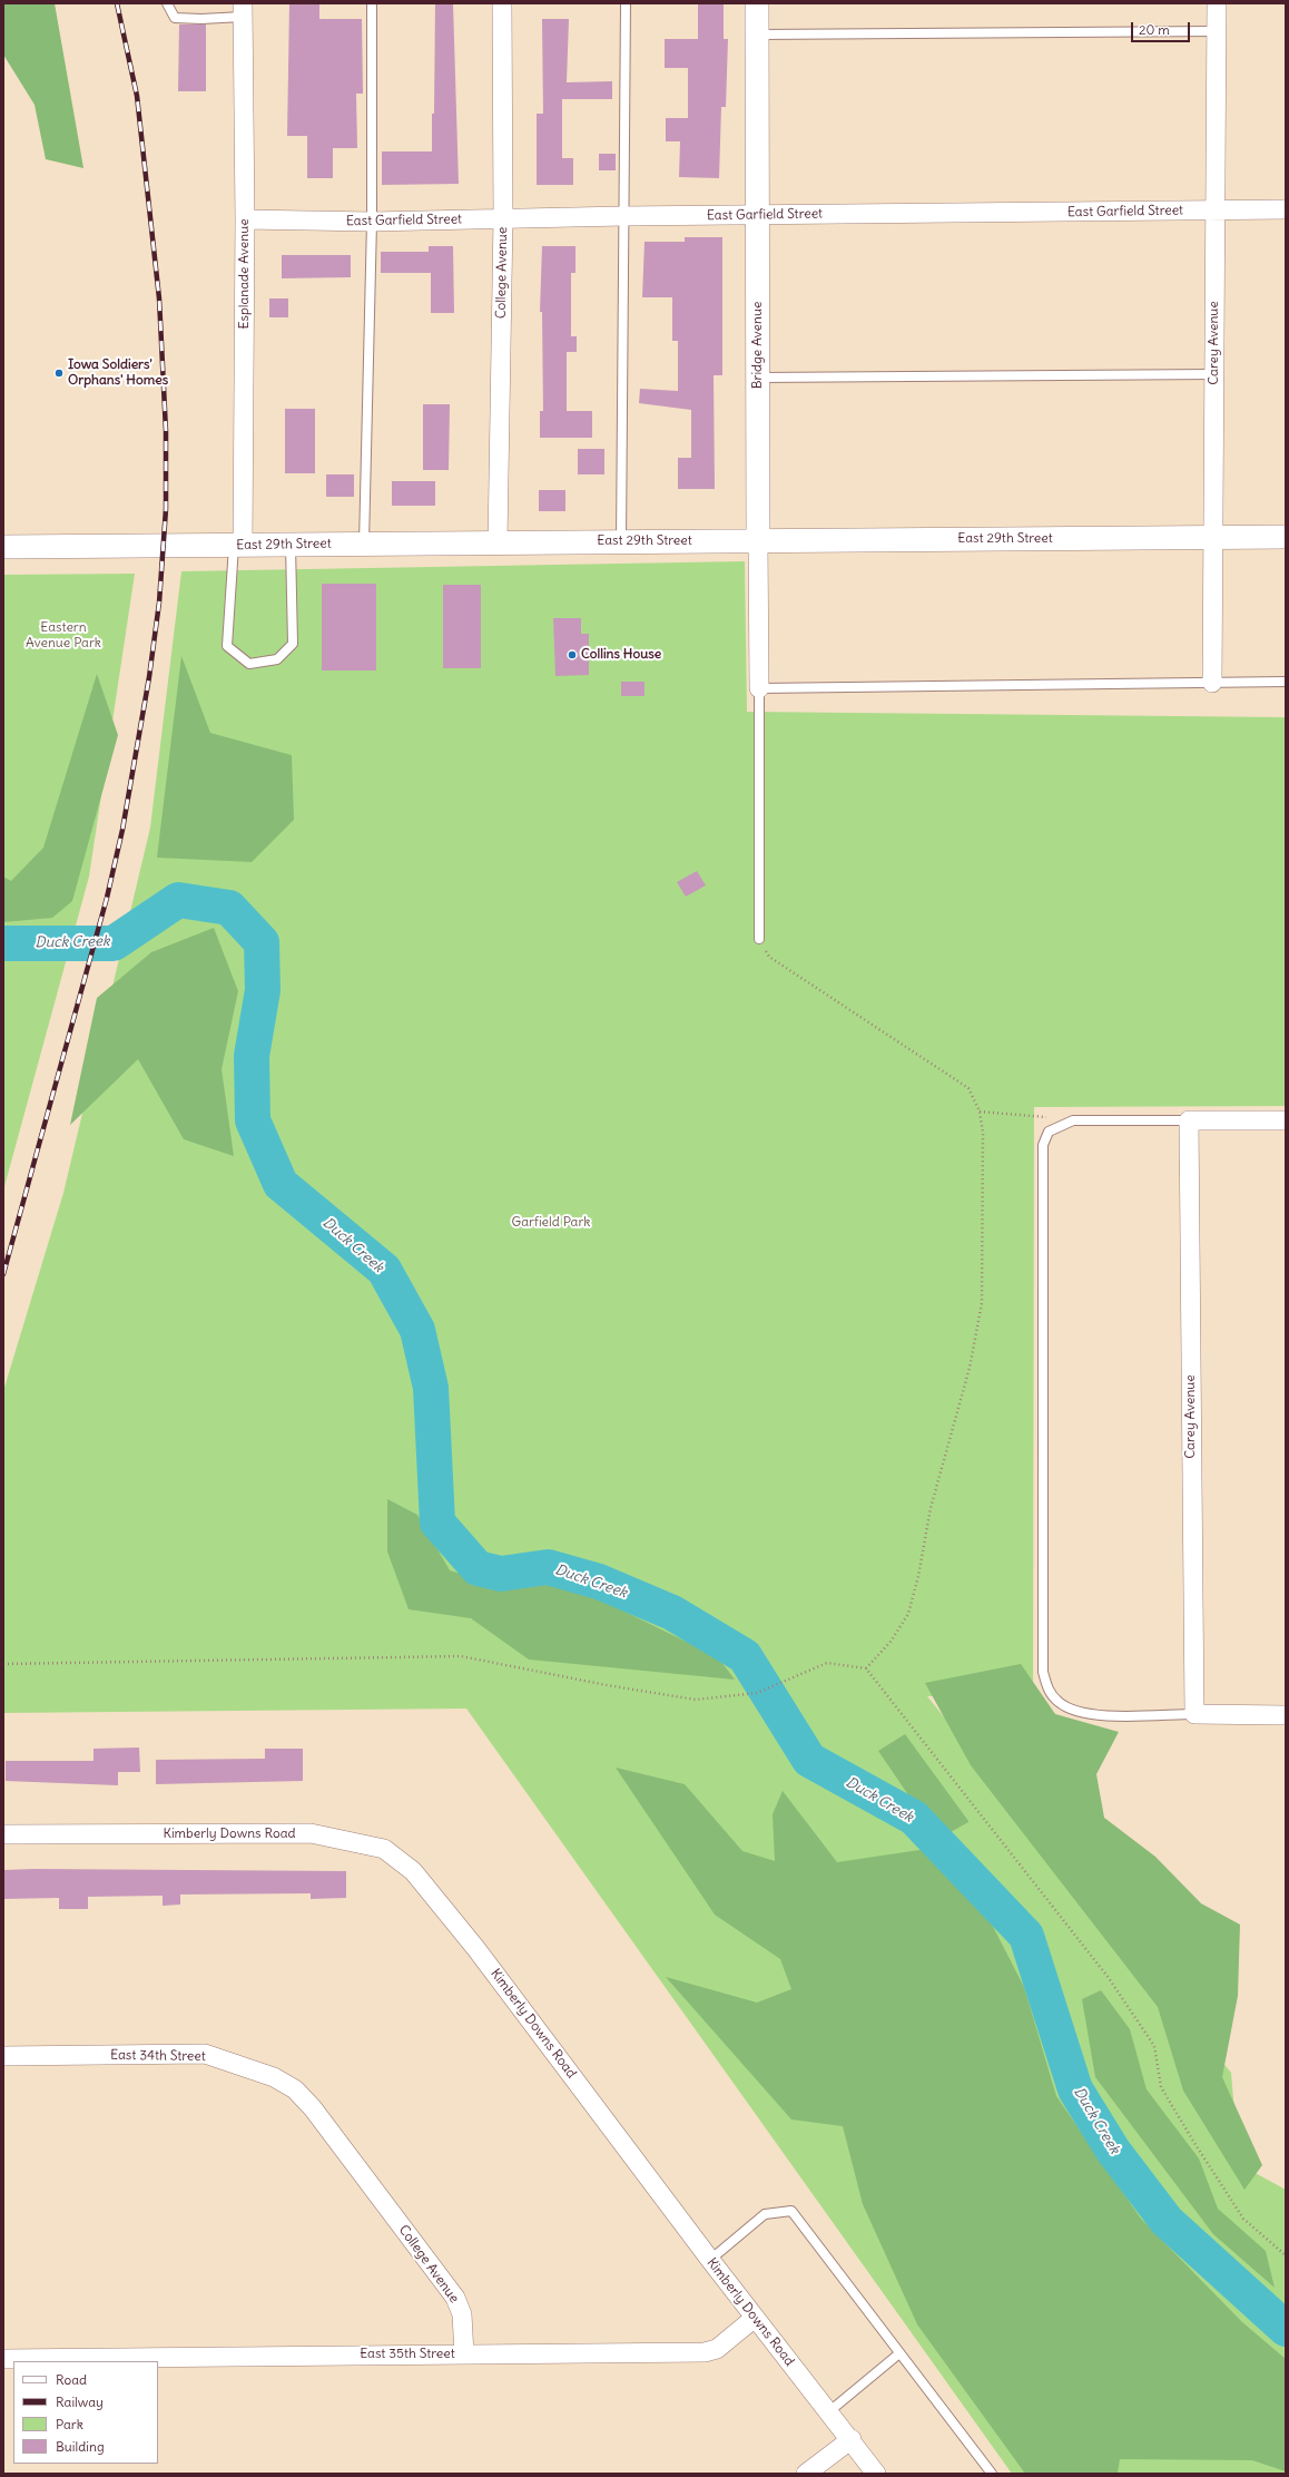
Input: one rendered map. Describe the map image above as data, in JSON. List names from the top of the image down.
{
  "streets": {
    "street": [
      "East Garfield Street",
      "College Avenue",
      "Esplanade Avenue",
      "Carey Avenue",
      "Bridge Avenue",
      "East 29th Street",
      "Kimberly Downs Road",
      "East 34th Street",
      "East 35th Street"
    ]
  },
  "crossings": [
    ["East Garfield Street", "College Avenue"],
    ["East Garfield Street", "Esplanade Avenue"],
    ["East Garfield Street", "Carey Avenue"],
    ["East Garfield Street", "Bridge Avenue"],
    ["College Avenue", "East 29th Street"],
    ["College Avenue", "East 34th Street"],
    ["College Avenue", "East 35th Street"],
    ["Esplanade Avenue", "East 29th Street"],
    ["Carey Avenue", "East 29th Street"],
    ["Bridge Avenue", "East 29th Street"],
    ["Kimberly Downs Road", "East 35th Street"]
  ],
  "water": ["Duck Creek"],
  "parks": ["Eastern Avenue Park", "Garfield Park"],
  "places": ["Iowa Soldiers' Orphans' Homes", "Collins House"],
  "legend": [
    "Road",
    "Railway",
    "Park",
    "Building"
  ],
  "scale_bar": "20 m"
}
